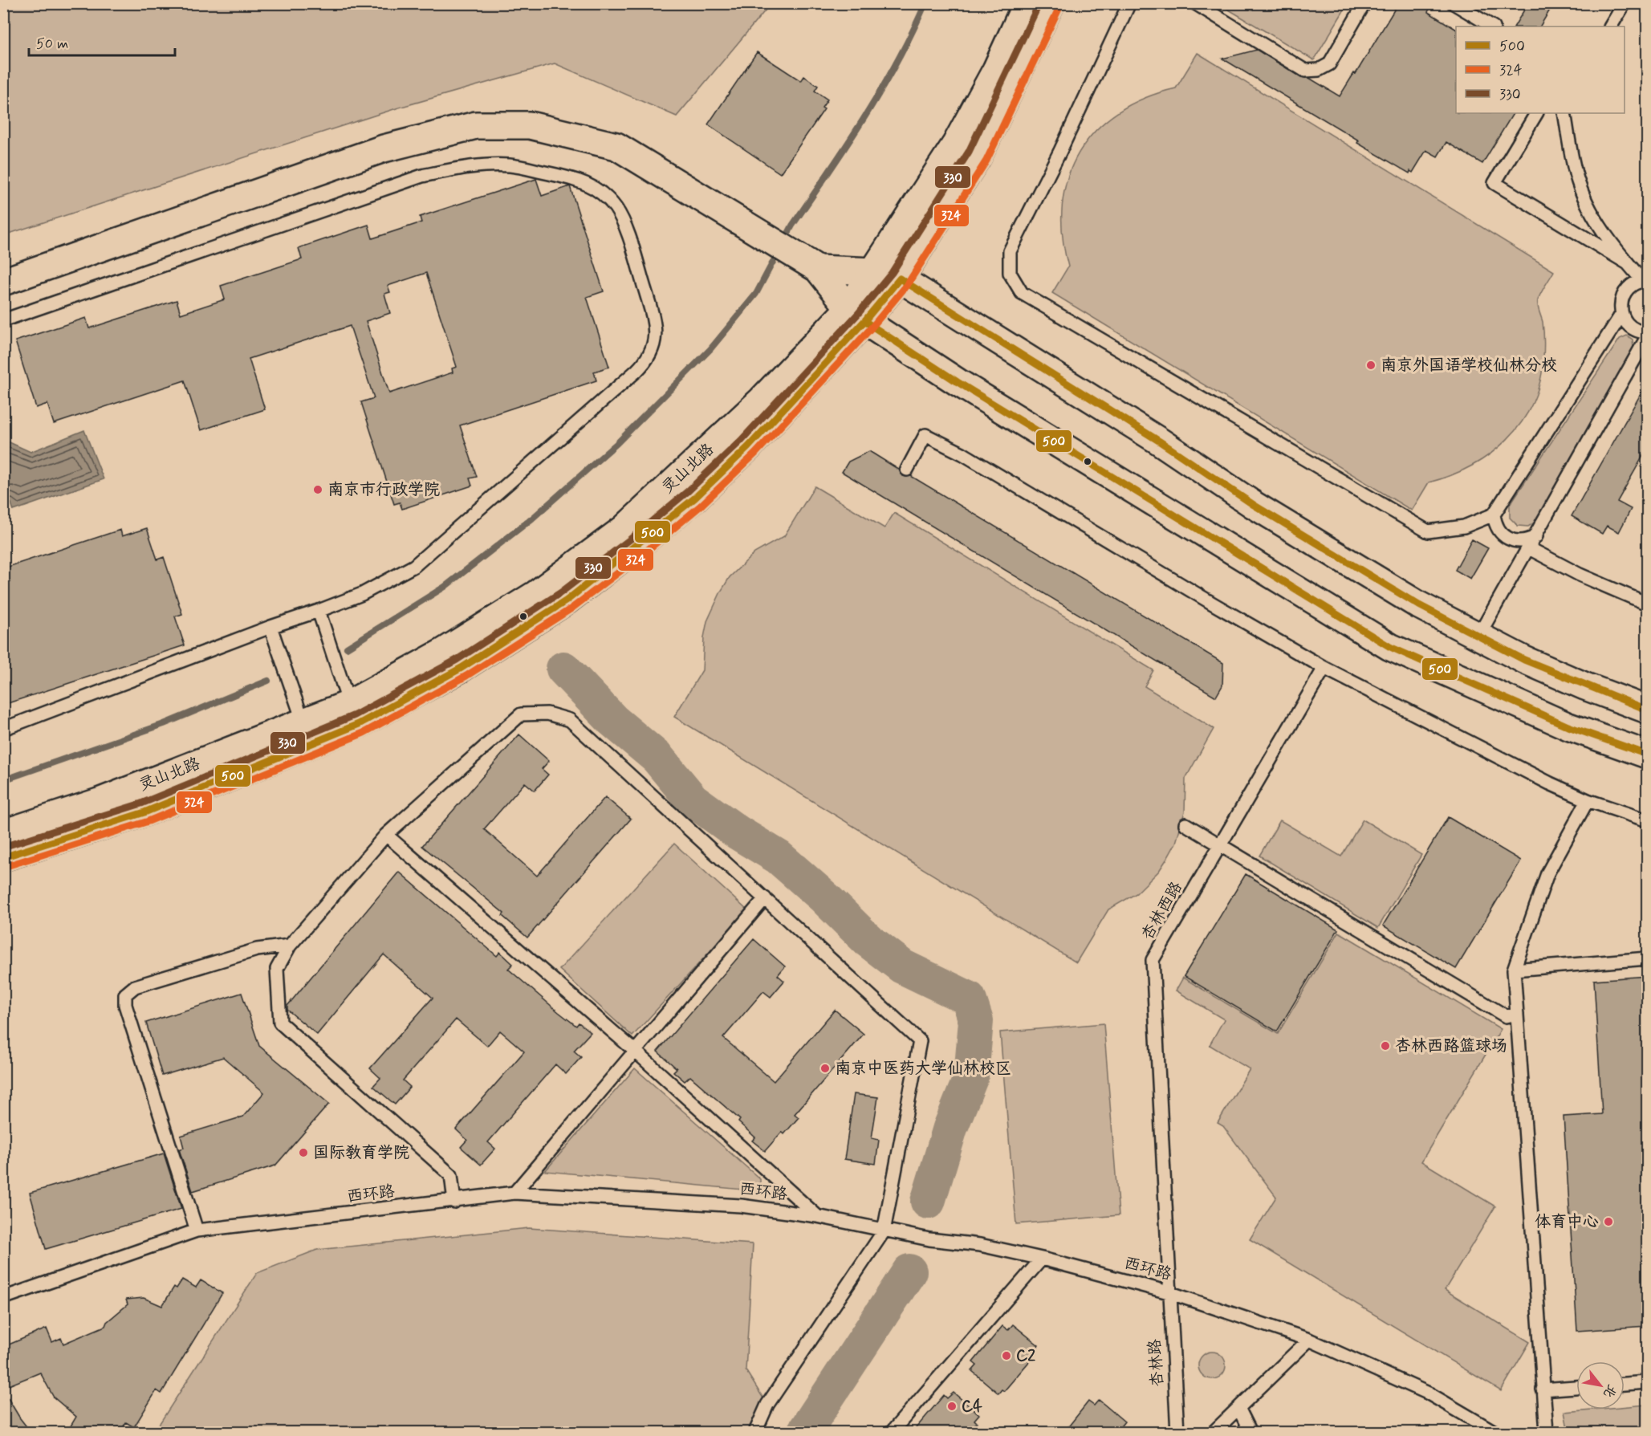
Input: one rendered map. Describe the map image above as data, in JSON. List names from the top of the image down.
{
  "streets": {
    "street": ["灵山北路"],
    "lane": ["杏林西路", "西环路", "杏林路"]
  },
  "crossings": [
    ["杏林西路", "西环路"],
    ["杏林西路", "杏林路"],
    ["西环路", "杏林路"]
  ],
  "places": [
    "南京外国语学校仙林分校",
    "南京市行政学院",
    "杏林西路篮球场",
    "南京中医药大学仙林校区",
    "国际教育学院",
    "体育中心",
    "C2",
    "C4"
  ],
  "lines": ["transit line 330", "transit line 324", "transit line 500"],
  "legend": ["500", "324", "330"],
  "scale_bar": "50 m",
  "north": "bottom right"
}
